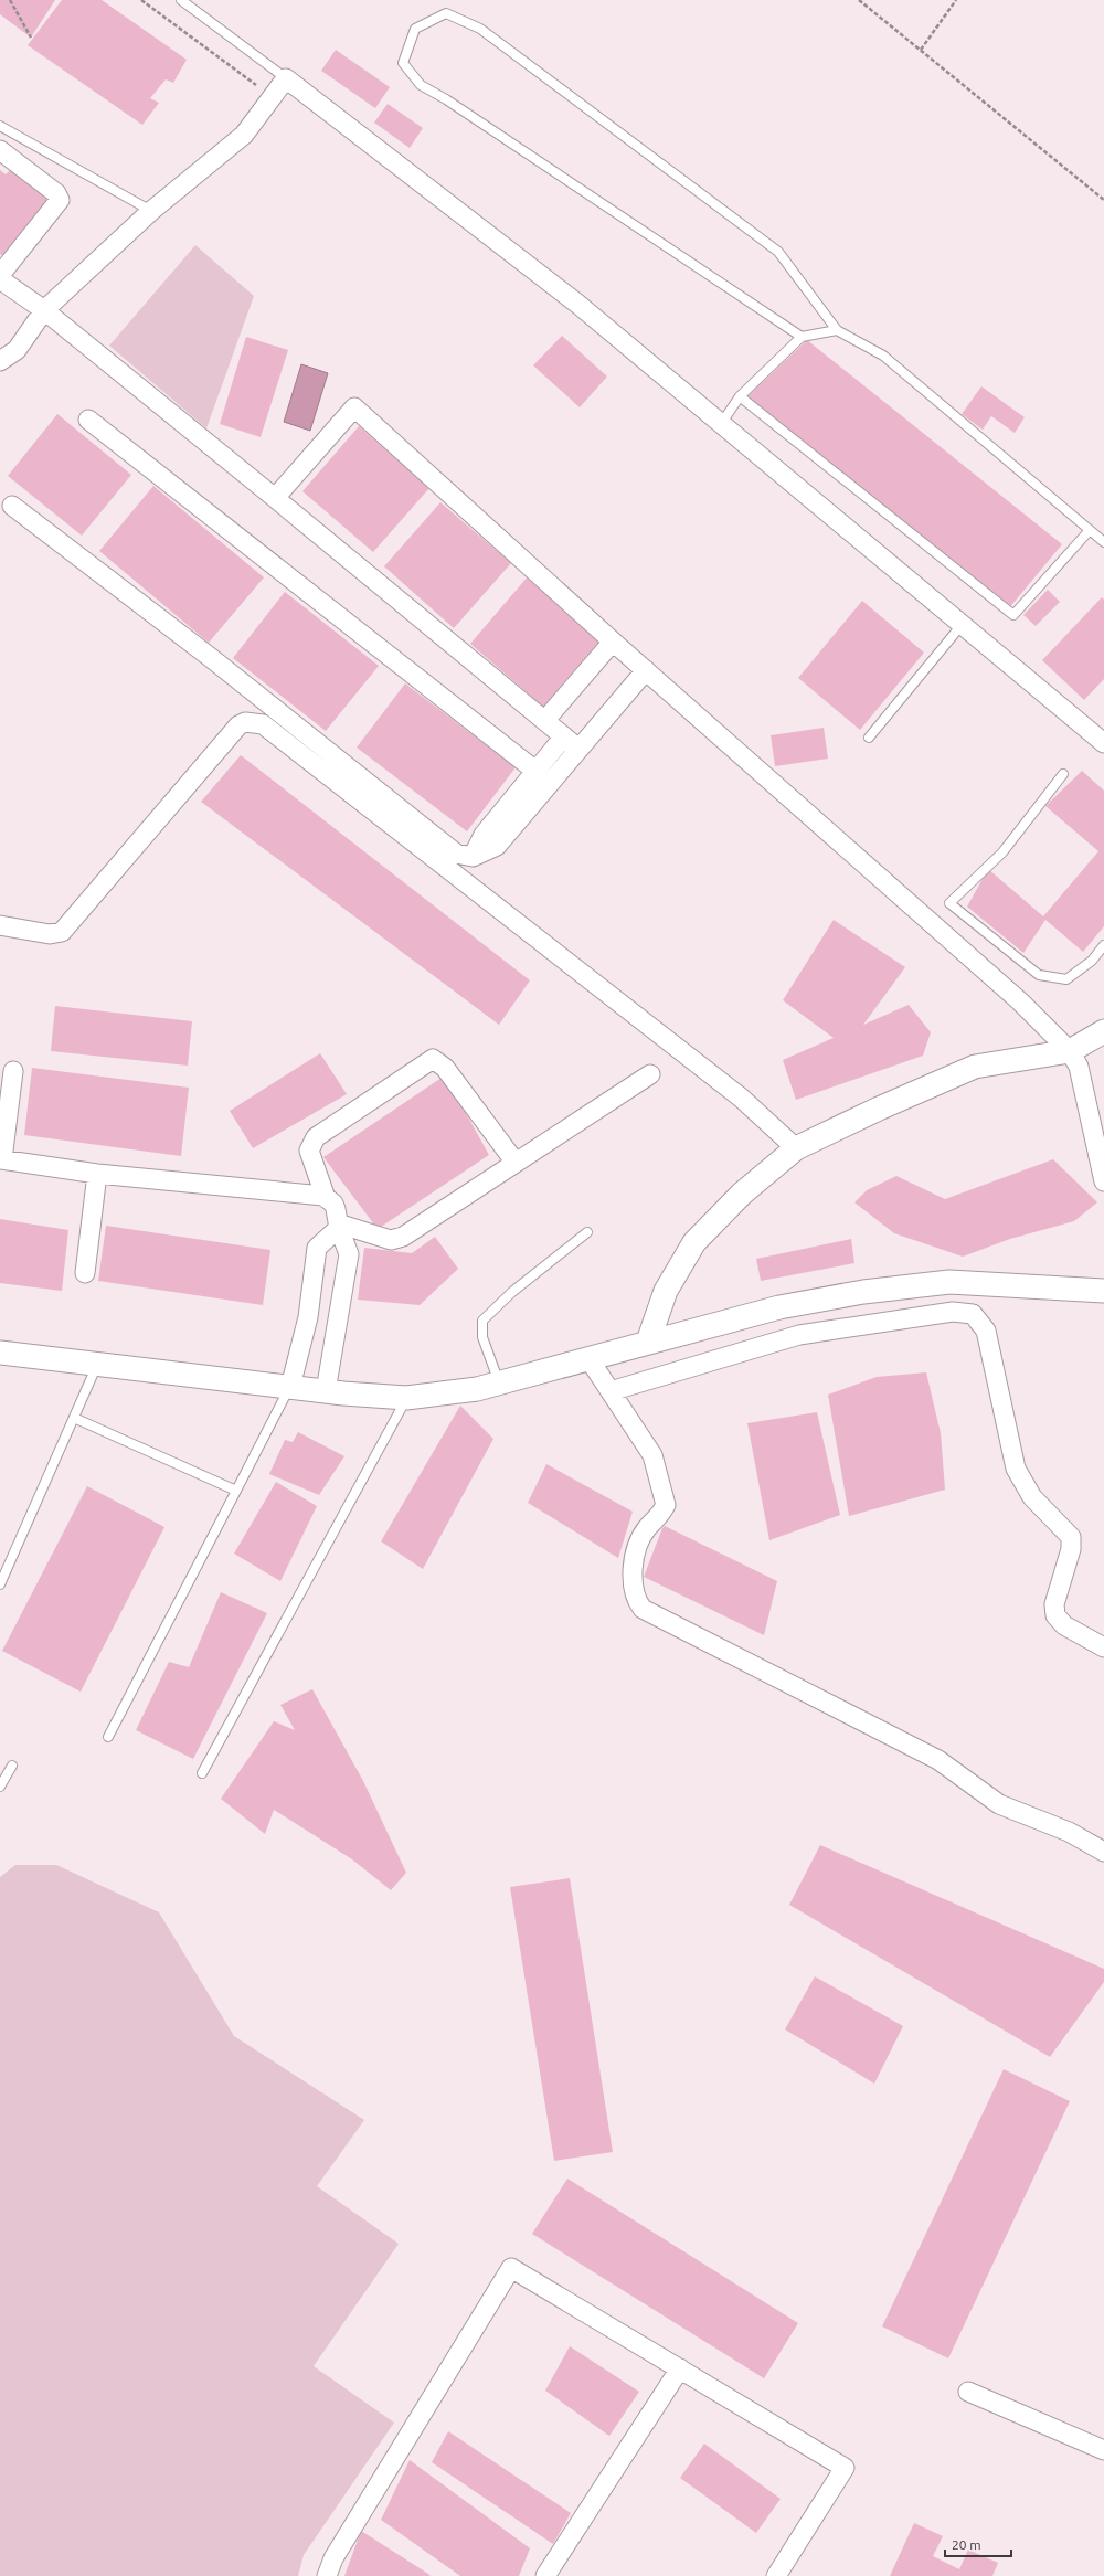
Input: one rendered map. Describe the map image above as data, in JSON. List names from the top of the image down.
{
  "scale_bar": "20 m"
}
